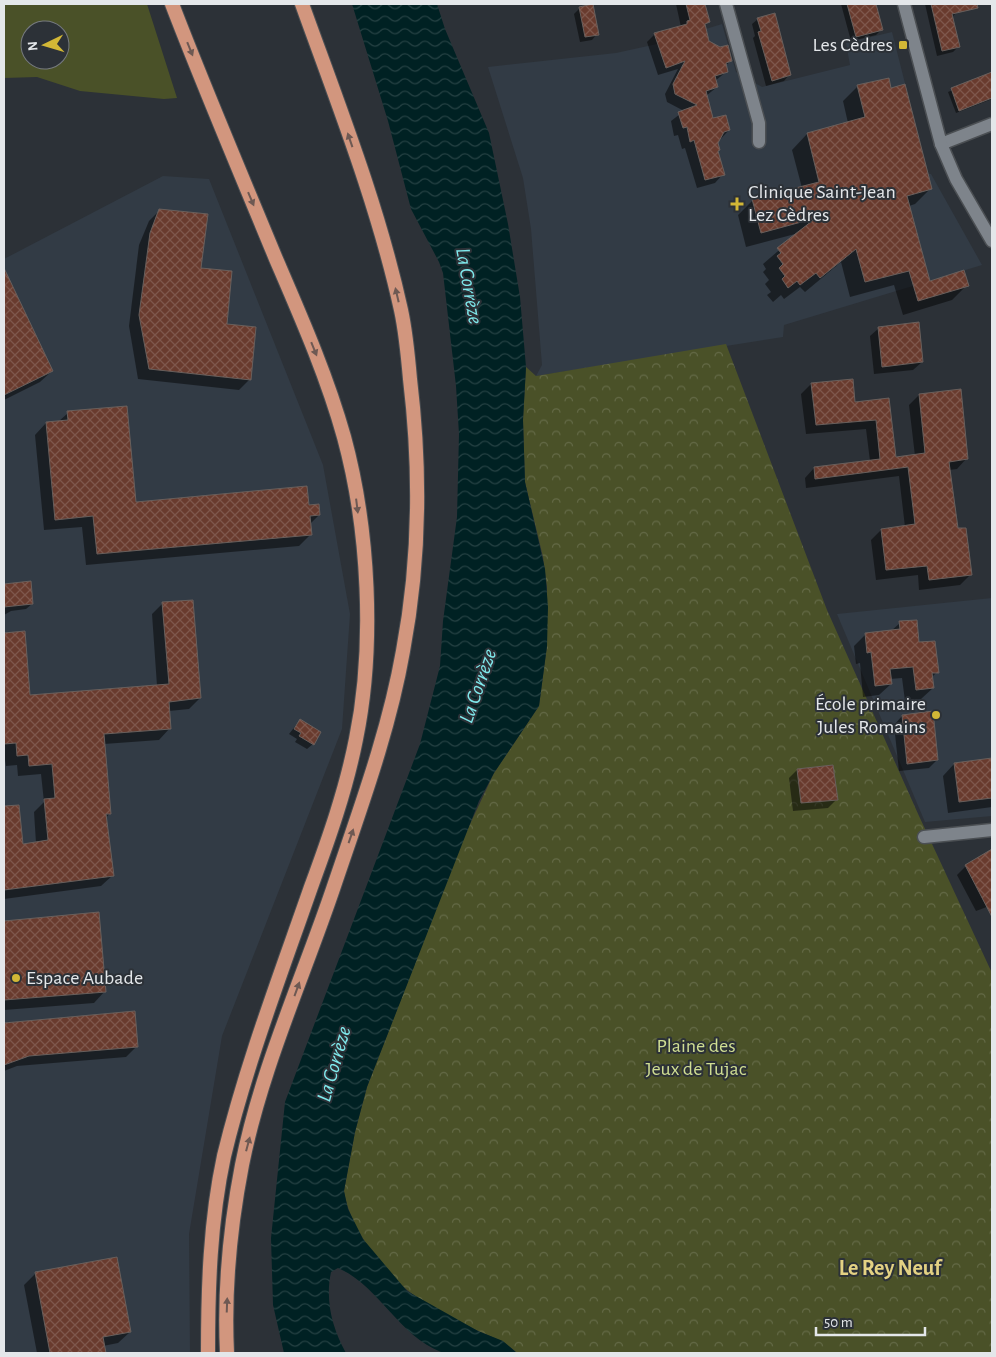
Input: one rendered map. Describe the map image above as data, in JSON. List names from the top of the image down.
{
  "districts": ["Le Rey Neuf"],
  "water": ["La Corrèze"],
  "parks": ["Plaine des Jeux de Tujac"],
  "places": {
    "transit": ["Les Cèdres"],
    "health": ["Clinique Saint-Jean Lez Cèdres"],
    "other": ["École primaire Jules Romains", "Espace Aubade"]
  },
  "scale_bar": "50 m",
  "north": "left"
}
